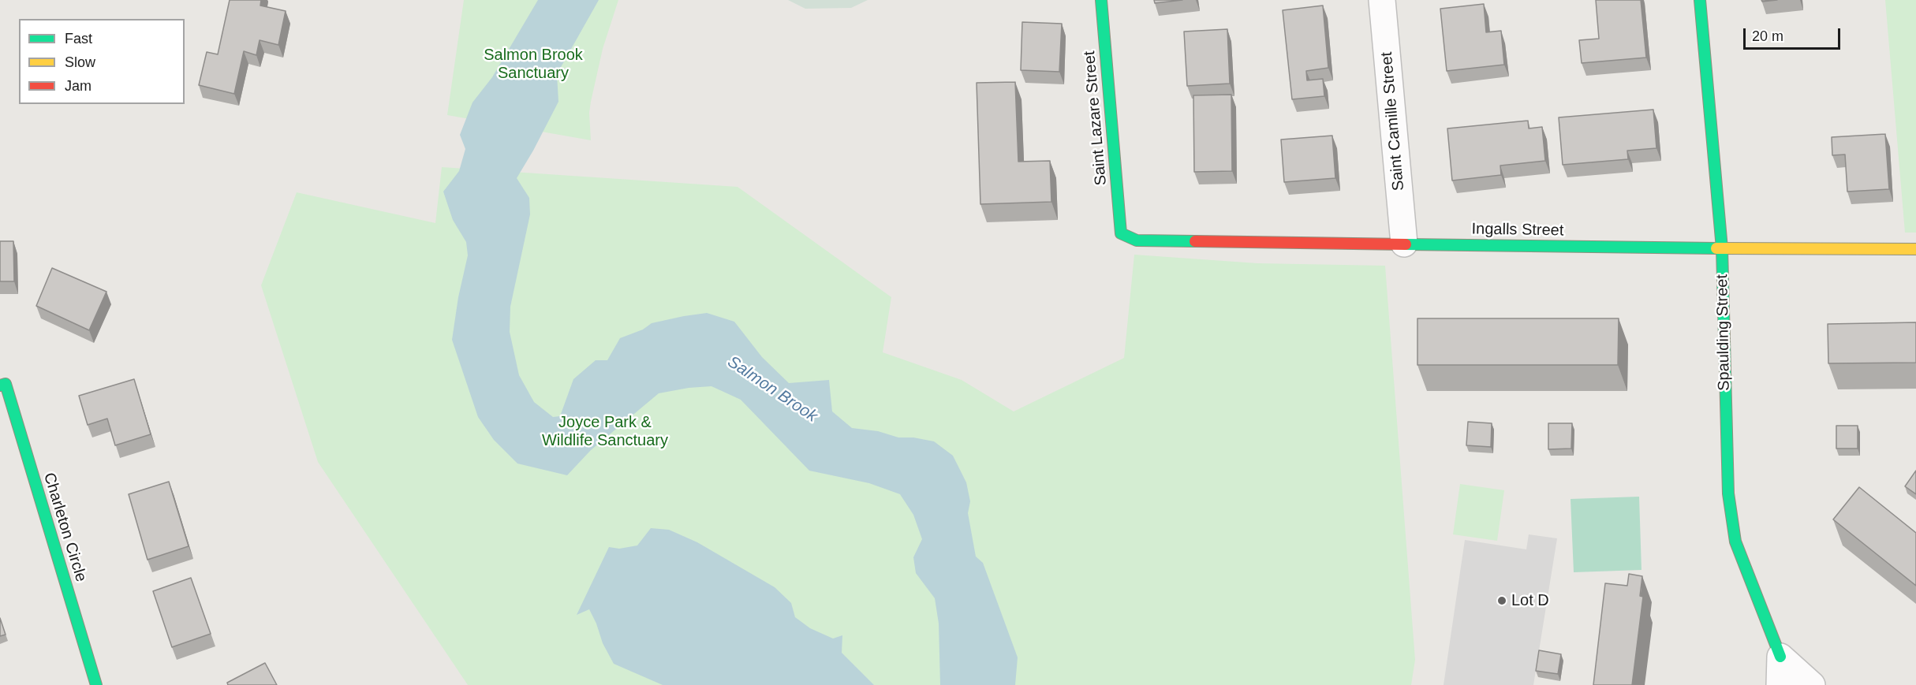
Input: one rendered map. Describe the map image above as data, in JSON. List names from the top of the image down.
{
  "streets": {
    "street": [
      "Saint Lazare Street",
      "Saint Camille Street",
      "Ingalls Street",
      "Spaulding Street",
      "Charleton Circle"
    ]
  },
  "crossings": [
    ["Saint Lazare Street", "Ingalls Street"],
    ["Saint Camille Street", "Ingalls Street"],
    ["Ingalls Street", "Spaulding Street"]
  ],
  "water": ["Salmon Brook"],
  "parks": ["Salmon Brook Sanctuary", "Joyce Park & Wildlife Sanctuary"],
  "places": ["Lot D"],
  "legend": ["Fast", "Slow", "Jam"],
  "scale_bar": "20 m"
}
